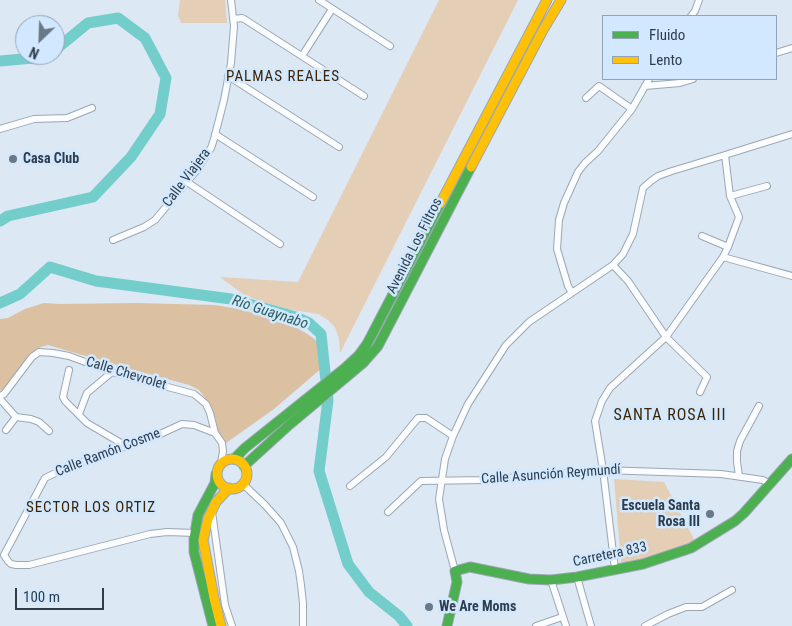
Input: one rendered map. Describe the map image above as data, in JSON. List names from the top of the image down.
{
  "streets": {
    "main road": ["Avenida Los Filtros", "Carretera 833"],
    "street": [
      "Calle Viajera",
      "Calle Chevrolet",
      "Calle Ramón Cosme",
      "Calle Asunción Reymundí"
    ]
  },
  "crossings": [
    ["Avenida Los Filtros", "Calle Chevrolet"],
    ["Calle Chevrolet", "Calle Ramón Cosme"],
    ["Calle Asunción Reymundí", "Carretera 833"]
  ],
  "districts": ["PALMAS REALES", "SANTA ROSA III", "SECTOR LOS ORTIZ"],
  "water": ["Río Guaynabo"],
  "places": ["Casa Club", "Escuela Santa Rosa III", "We Are Moms"],
  "legend": ["Fluido", "Lento"],
  "scale_bar": "100 m",
  "north": "bottom left"
}
